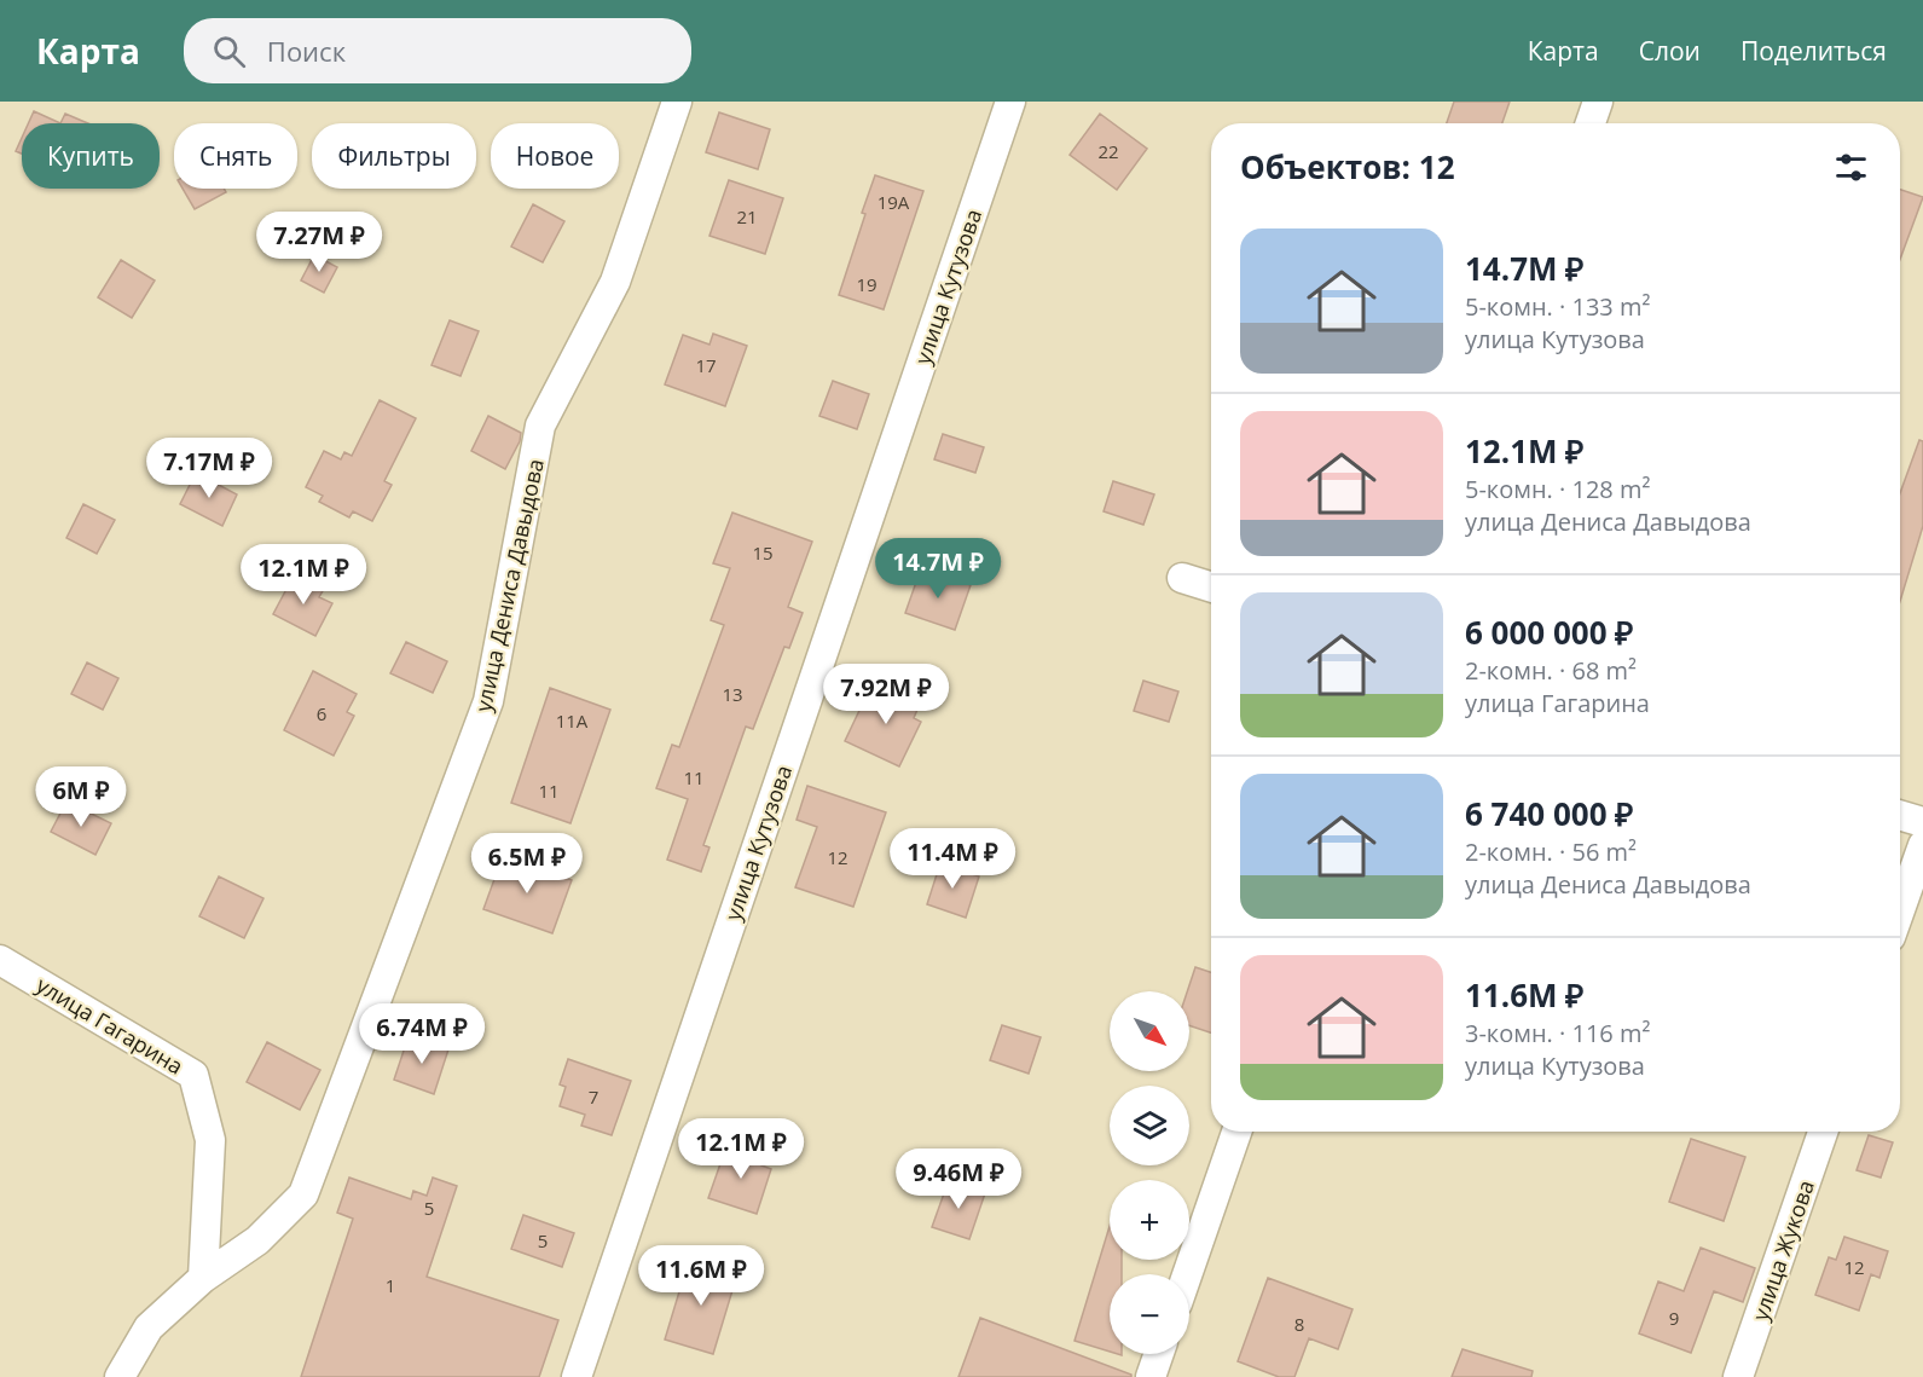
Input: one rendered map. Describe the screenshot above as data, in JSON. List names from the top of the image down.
{
  "streets": {
    "street": [
      "улица Кутузова",
      "улица Дениса Давыдова",
      "улица Гагарина",
      "улица Жукова"
    ]
  },
  "crossings": [
    ["улица Дениса Давыдова", "улица Гагарина"]
  ],
  "house_numbers": [
    "22",
    "19А",
    "21",
    "19",
    "17",
    "15",
    "13",
    "6",
    "11А",
    "11",
    "11",
    "12",
    "7",
    "5",
    "5",
    "12",
    "1",
    "9",
    "8"
  ],
  "north": "bottom right",
  "page": {
    "header": "Карта",
    "search": "Поиск",
    "nav": ["Карта", "Слои", "Поделиться"],
    "chip": [
      "Купить",
      "Снять",
      "Фильтры",
      "Новое"
    ],
    "heading": "Объектов: 12",
    "list": [
      {
        "name": "14.7M ₽",
        "note": "5-комн. · 133 m² · улица Кутузова"
      },
      {
        "name": "12.1M ₽",
        "note": "5-комн. · 128 m² · улица Дениса Давыдова"
      },
      {
        "name": "6 000 000 ₽",
        "note": "2-комн. · 68 m² · улица Гагарина"
      },
      {
        "name": "6 740 000 ₽",
        "note": "2-комн. · 56 m² · улица Дениса Давыдова"
      },
      {
        "name": "11.6M ₽",
        "note": "3-комн. · 116 m² · улица Кутузова"
      }
    ],
    "price": [
      "7.27M ₽",
      "7.17M ₽",
      "14.7M ₽",
      "12.1M ₽",
      "7.92M ₽",
      "6M ₽",
      "11.4M ₽",
      "6.5M ₽",
      "6.74M ₽",
      "12.1M ₽",
      "9.46M ₽",
      "11.6M ₽"
    ],
    "map_buttons": ["+", "−"]
  }
}
